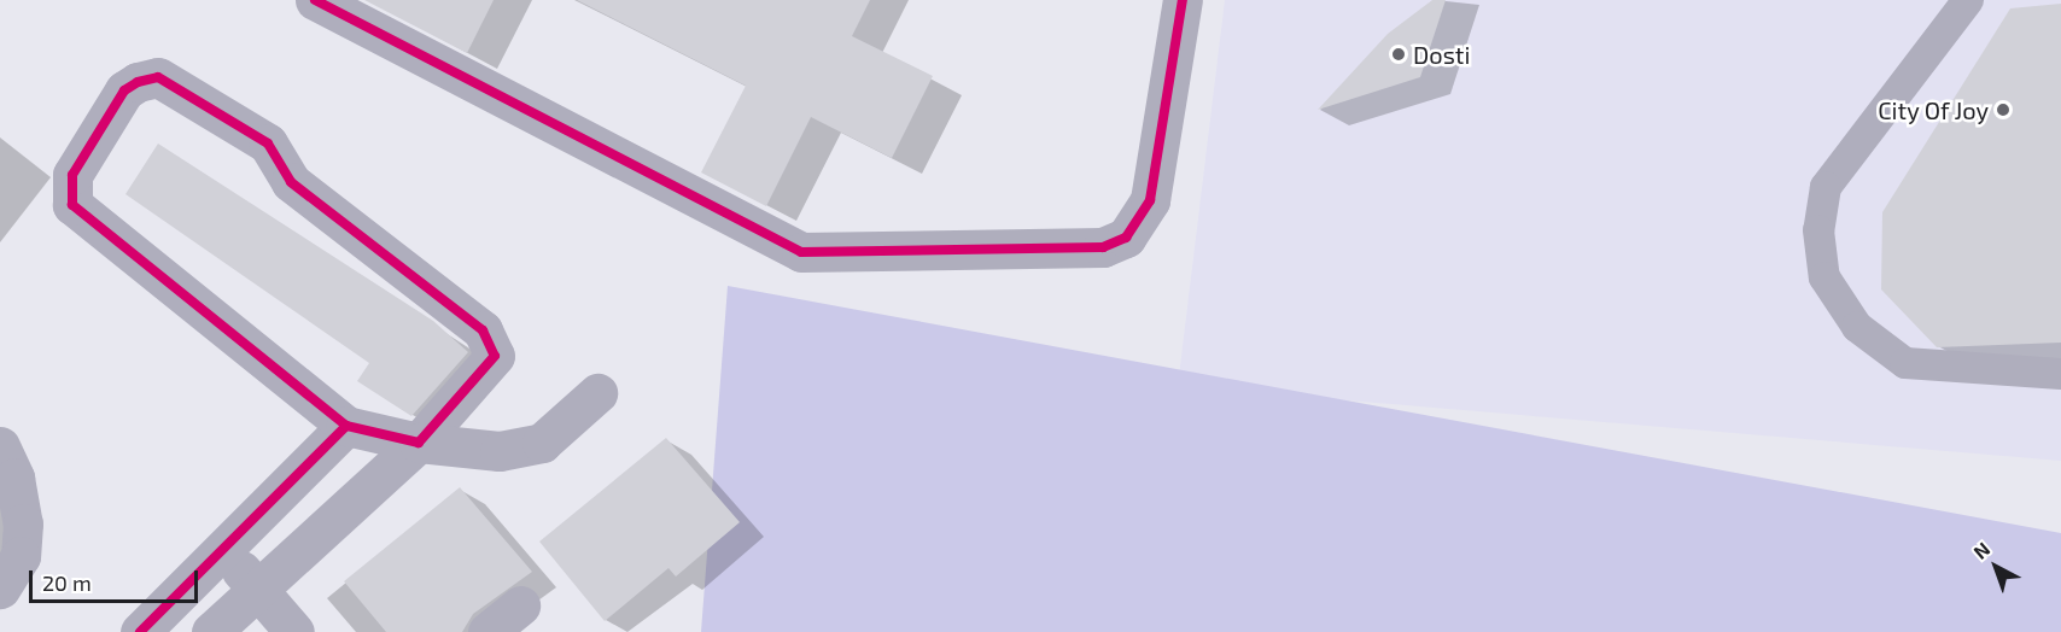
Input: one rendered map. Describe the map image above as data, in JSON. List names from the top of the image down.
{
  "places": ["Dosti", "City Of Joy"],
  "scale_bar": "20 m",
  "north": "top left"
}
